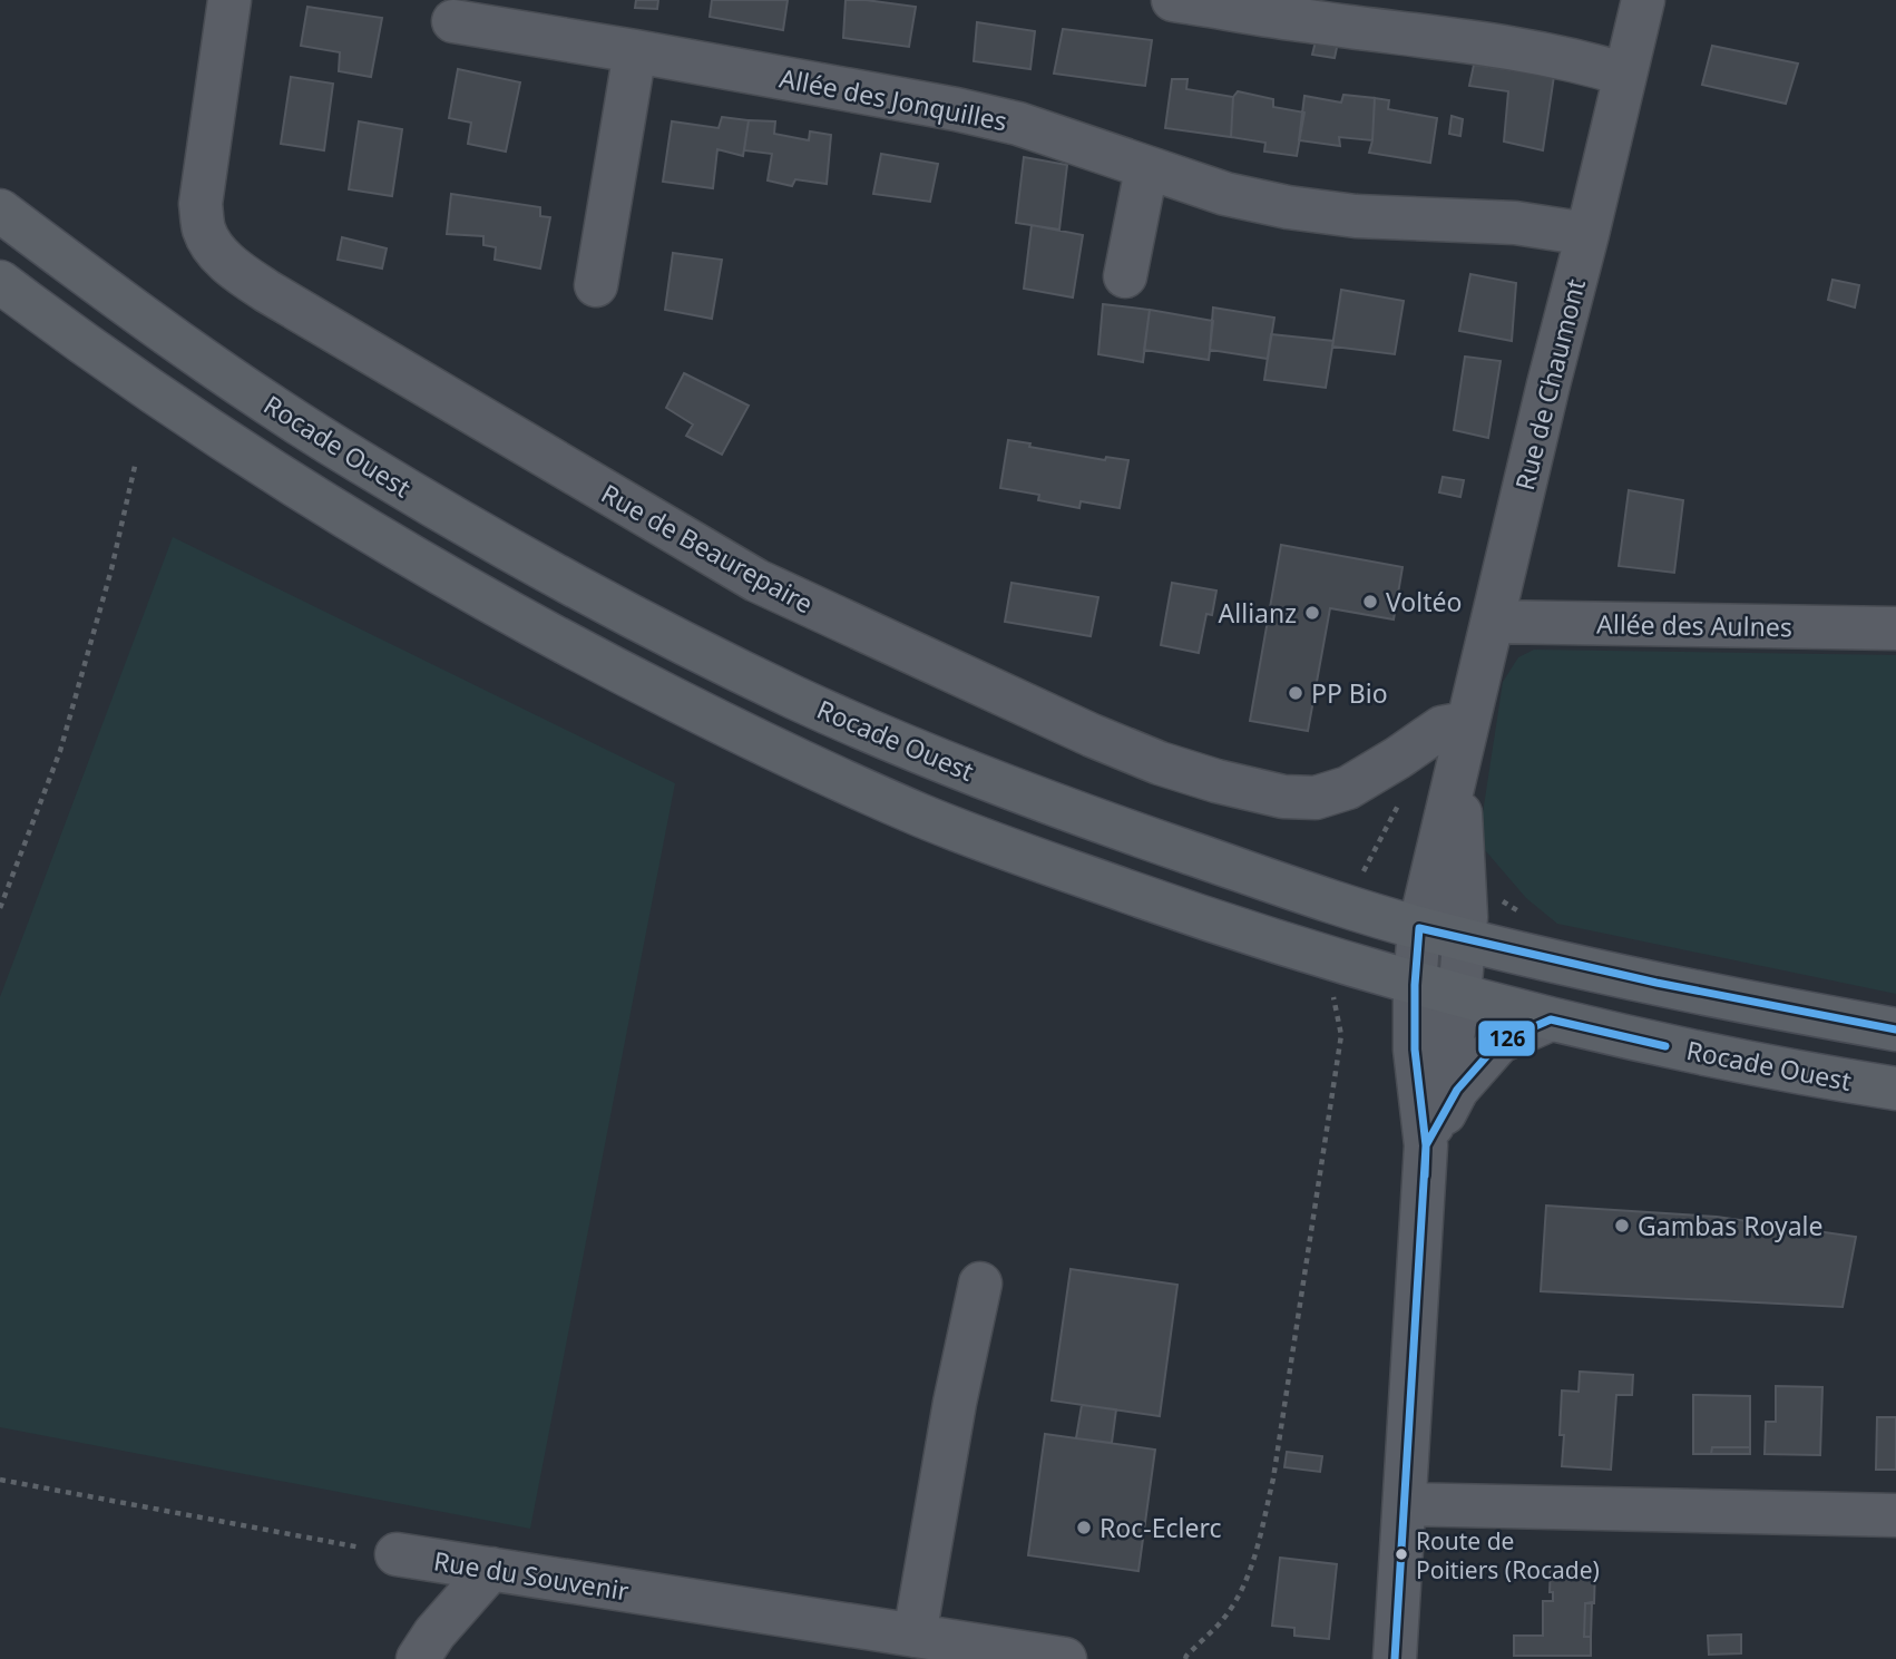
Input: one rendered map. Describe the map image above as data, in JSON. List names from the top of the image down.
{
  "streets": {
    "main road": ["Rocade Ouest"],
    "street": [
      "Allée des Jonquilles",
      "Rue de Chaumont",
      "Rue de Beaurepaire",
      "Allée des Aulnes",
      "Rue du Souvenir"
    ]
  },
  "crossings": [
    ["Allée des Jonquilles", "Rue de Chaumont"],
    ["Rue de Chaumont", "Rocade Ouest"],
    ["Rue de Chaumont", "Rue de Beaurepaire"],
    ["Rue de Chaumont", "Allée des Aulnes"]
  ],
  "places": [
    "Voltéo",
    "Allianz",
    "PP Bio",
    "Gambas Royale",
    "Roc-Eclerc",
    "Route de Poitiers (Rocade)"
  ],
  "lines": ["transit line 126"]
}
